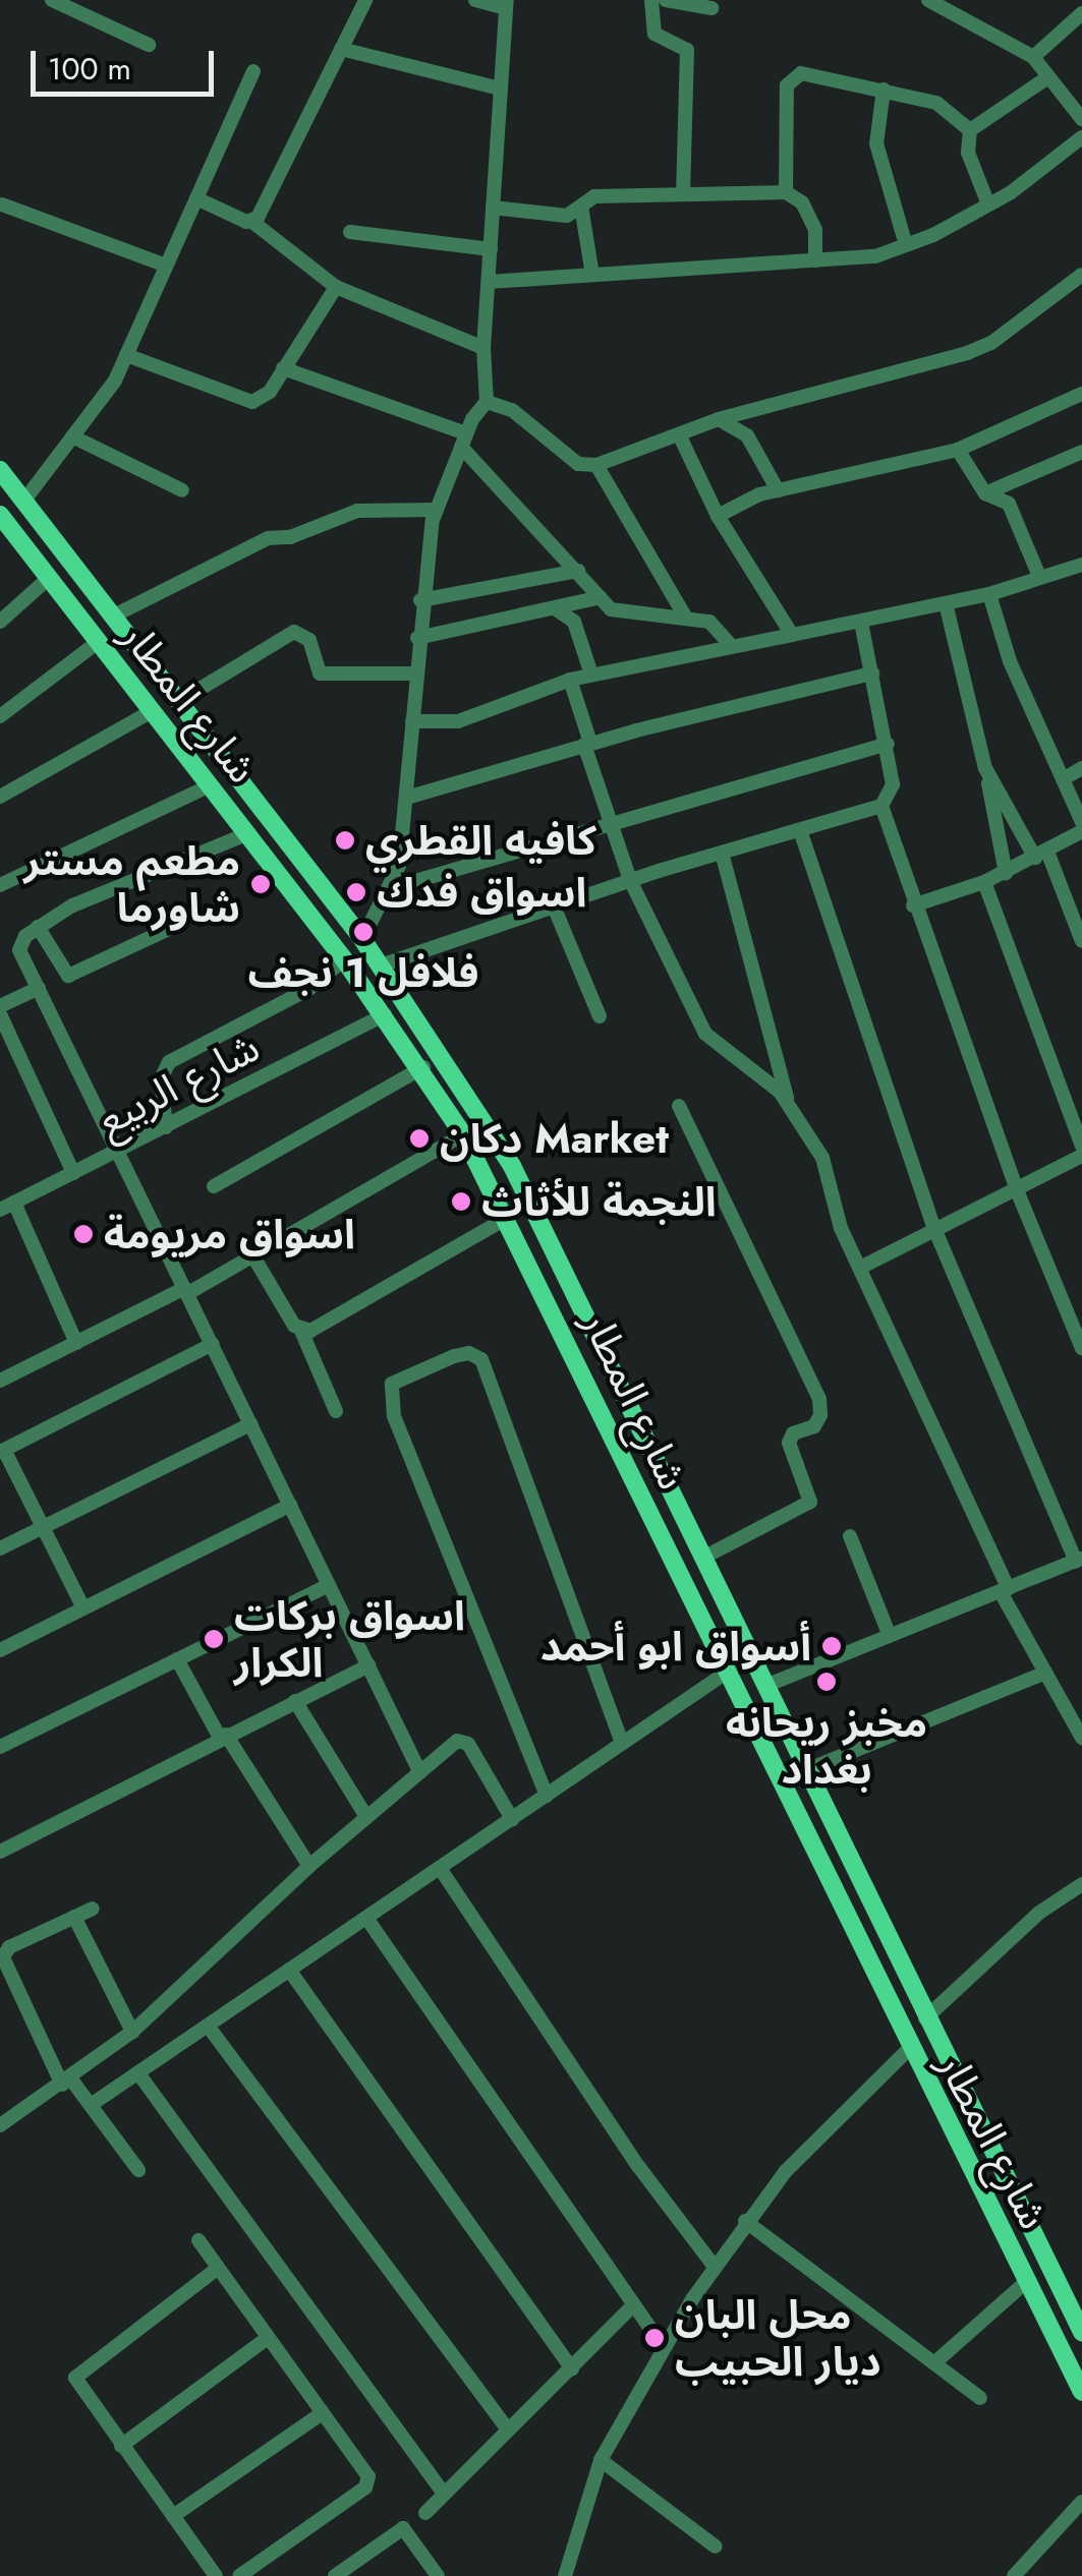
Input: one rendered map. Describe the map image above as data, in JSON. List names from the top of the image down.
{
  "streets": {
    "main road": ["شارع المطار"],
    "street": ["شارع الربيع"]
  },
  "crossings": [
    ["شارع المطار", "شارع الربيع"]
  ],
  "places": [
    "كافيه القطري",
    "مطعم مستر شاورما",
    "اسواق فدك",
    "فلافل 1 نجف",
    "دكان Market",
    "النجمة للأثاث",
    "اسواق مريومة",
    "اسواق بركات الكرار",
    "أسواق ابو أحمد",
    "مخبز ريحانه بغداد",
    "محل البان ديار الحبيب"
  ],
  "scale_bar": "100 m"
}
